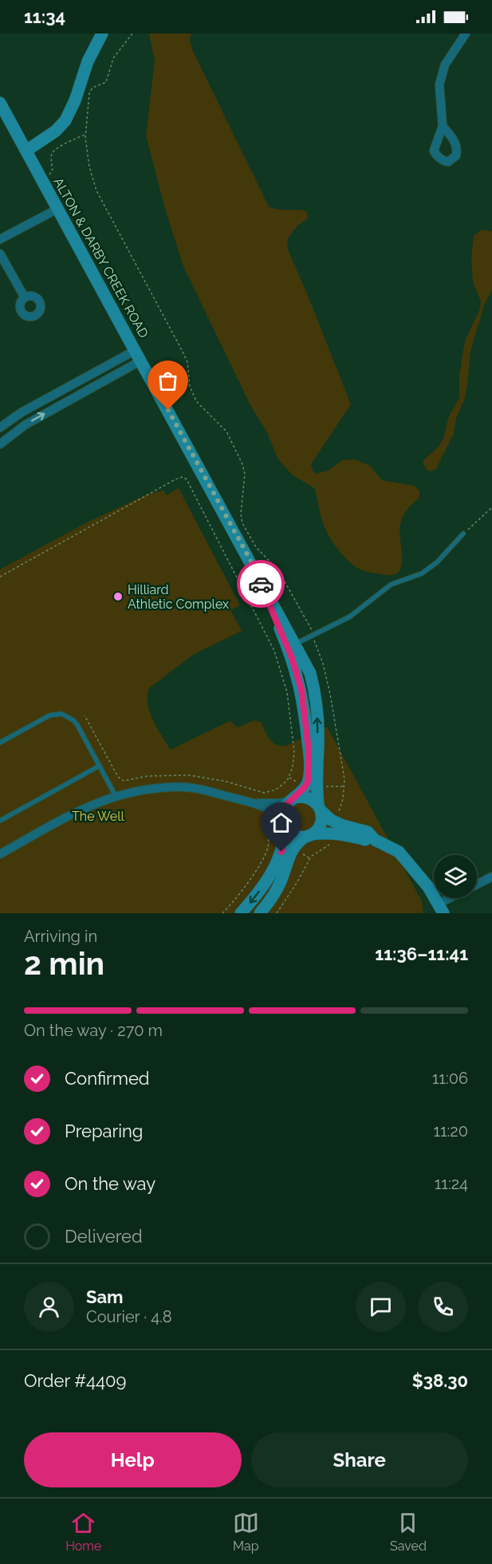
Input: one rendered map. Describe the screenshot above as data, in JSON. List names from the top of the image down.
{
  "streets": {
    "main road": ["ALTON & DARBY CREEK ROAD"]
  },
  "parks": ["The Well"],
  "places": ["Hilliard Athletic Complex"],
  "page": {
    "status": "11:34",
    "heading": ["2 min", "Arriving in", "11:36–11:41"],
    "panel": [
      "Sam",
      "Courier · 4.8",
      "Order #4409",
      "$38.30"
    ],
    "bar": "On the way · 270 m",
    "list": [
      ["Confirmed", "11:06"],
      ["Preparing", "11:20"],
      ["On the way", "11:24"],
      "Delivered"
    ],
    "buttons": ["Help", "Share"],
    "tabs": ["Home", "Map", "Saved"]
  }
}
